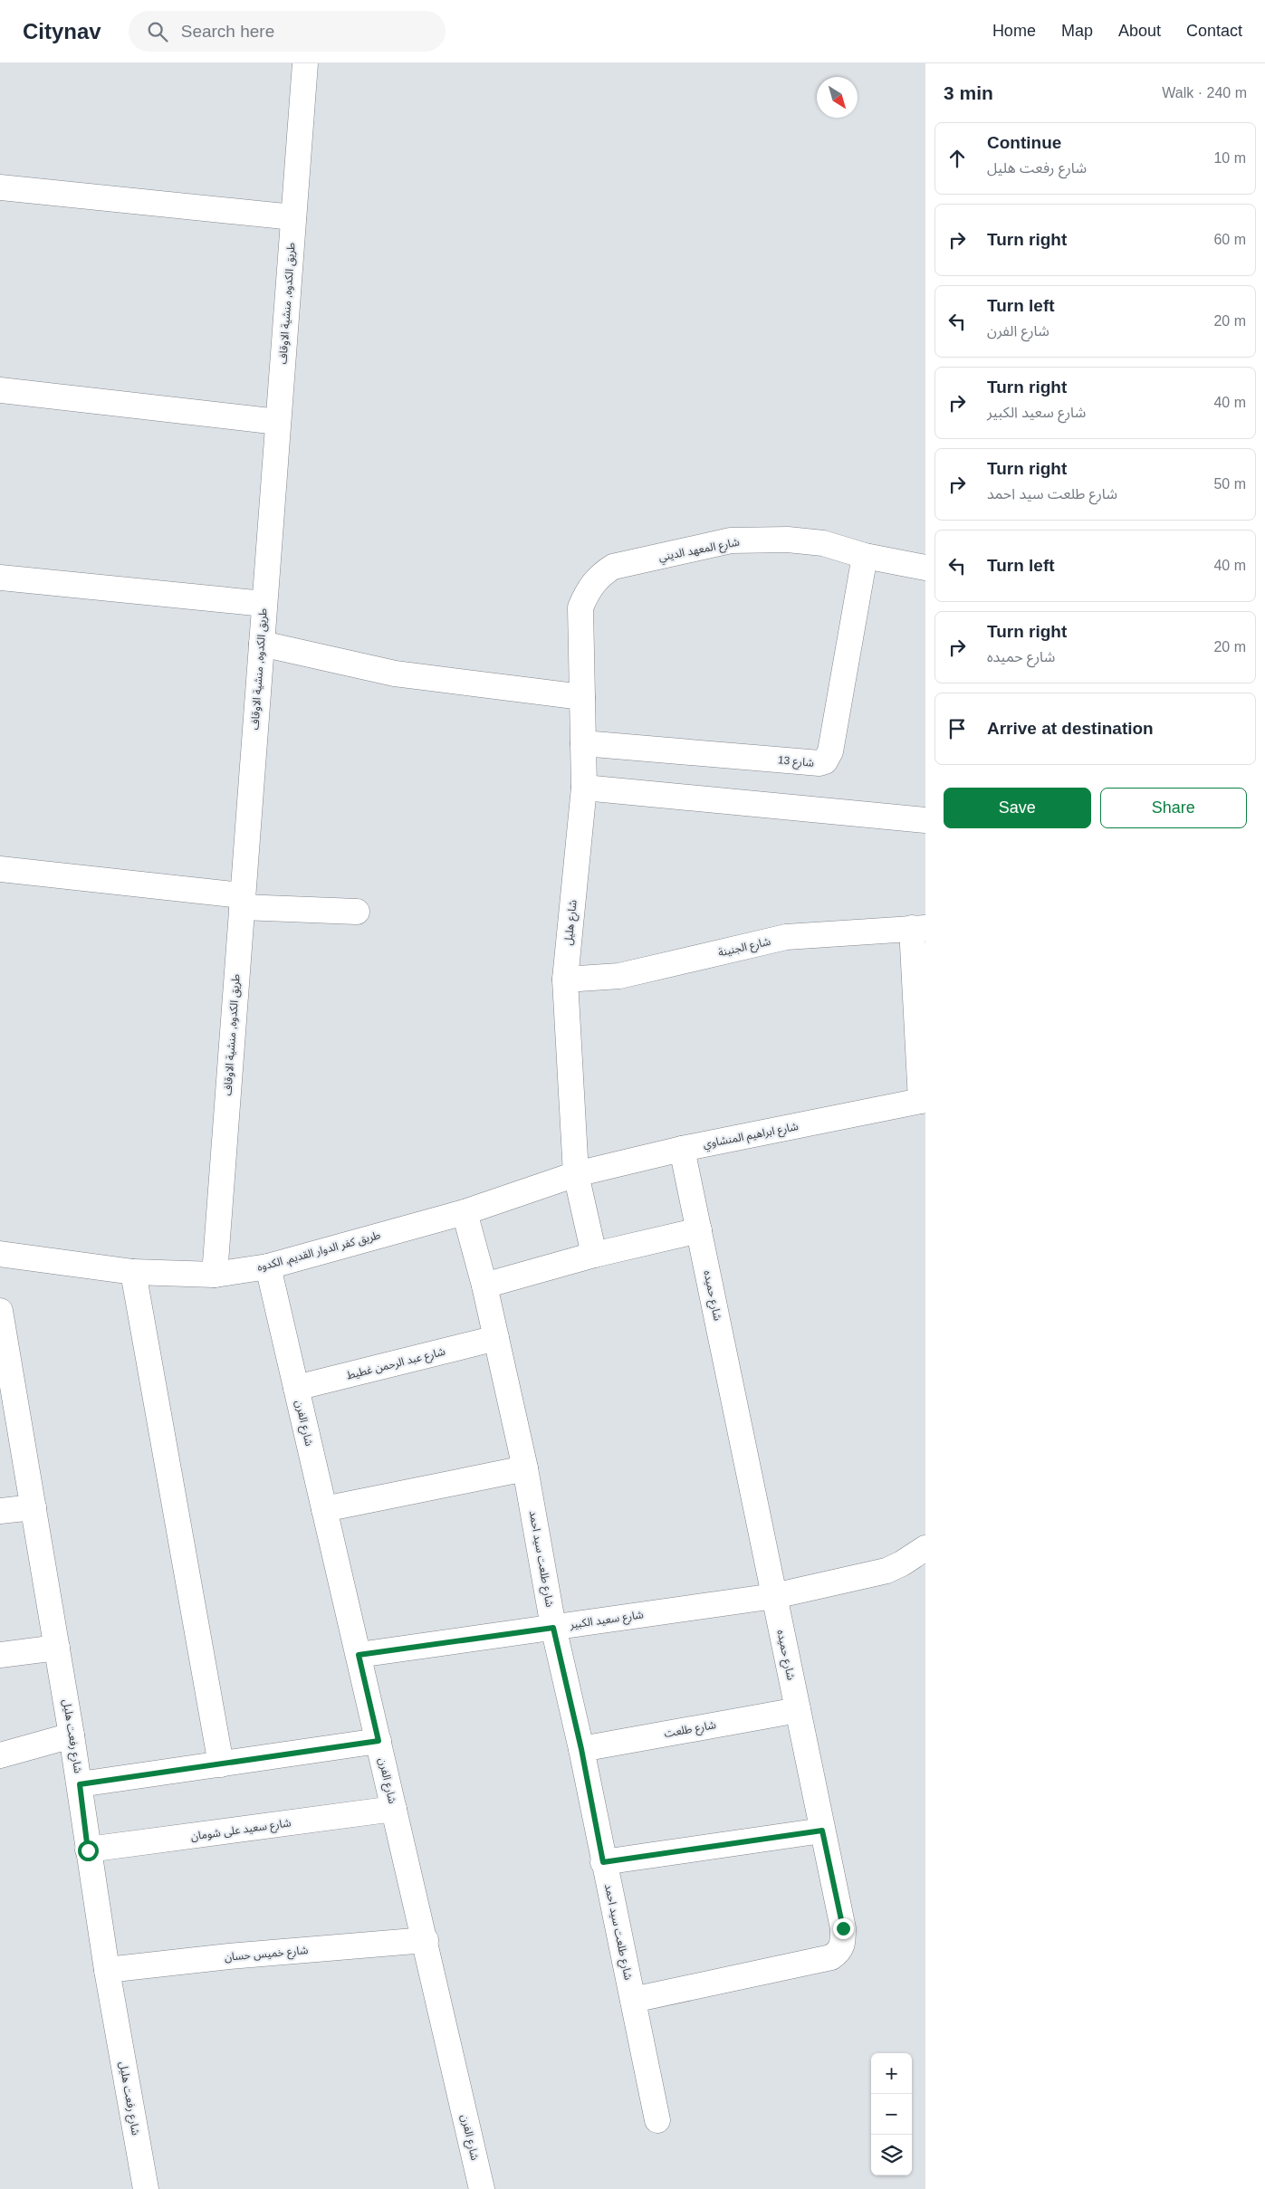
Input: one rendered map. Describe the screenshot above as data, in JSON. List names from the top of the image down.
{
  "streets": {
    "street": [
      "طريق الكدوه, منشية الاوقاف",
      "شارع المعهد الديني",
      "شارع 13",
      "شارع هليل",
      "شارع الجنينة",
      "شارع ابراهيم المنشاوي",
      "طريق كفر الدوار القديم, الكدوه",
      "شارع حميده",
      "شارع عبد الرحمن غطيط",
      "شارع الفرن",
      "شارع طلعت سيد احمد",
      "شارع سعيد الكبير",
      "شارع طلعت",
      "شارع رفعت هليل",
      "شارع سعيد على شومان",
      "شارع خميس حسان"
    ]
  },
  "crossings": [
    ["طريق الكدوه, منشية الاوقاف", "طريق كفر الدوار القديم, الكدوه"],
    ["شارع المعهد الديني", "شارع 13"],
    ["شارع المعهد الديني", "شارع هليل"],
    ["شارع 13", "شارع هليل"],
    ["شارع هليل", "شارع الجنينة"],
    ["شارع هليل", "شارع ابراهيم المنشاوي"],
    ["شارع هليل", "طريق كفر الدوار القديم, الكدوه"],
    ["شارع ابراهيم المنشاوي", "طريق كفر الدوار القديم, الكدوه"],
    ["شارع ابراهيم المنشاوي", "شارع حميده"],
    ["طريق كفر الدوار القديم, الكدوه", "شارع الفرن"],
    ["طريق كفر الدوار القديم, الكدوه", "شارع طلعت سيد احمد"],
    ["شارع حميده", "شارع طلعت سيد احمد"],
    ["شارع حميده", "شارع سعيد الكبير"],
    ["شارع حميده", "شارع طلعت"],
    ["شارع عبد الرحمن غطيط", "شارع الفرن"],
    ["شارع عبد الرحمن غطيط", "شارع طلعت سيد احمد"],
    ["شارع الفرن", "شارع سعيد الكبير"],
    ["شارع الفرن", "شارع سعيد على شومان"],
    ["شارع الفرن", "شارع خميس حسان"],
    ["شارع طلعت سيد احمد", "شارع سعيد الكبير"],
    ["شارع طلعت سيد احمد", "شارع طلعت"],
    ["شارع رفعت هليل", "شارع سعيد على شومان"],
    ["شارع رفعت هليل", "شارع خميس حسان"]
  ],
  "north": "bottom right",
  "page": {
    "header": "Citynav",
    "search": "Search here",
    "nav": [
      "Home",
      "Map",
      "About",
      "Contact"
    ],
    "heading": ["3 min", "Walk · 240 m"],
    "list": [
      ["Continue", "شارع رفعت هليل", "10 m"],
      ["Turn right", "60 m"],
      ["Turn left", "شارع الفرن", "20 m"],
      ["Turn right", "شارع سعيد الكبير", "40 m"],
      ["Turn right", "شارع طلعت سيد احمد", "50 m"],
      ["Turn left", "40 m"],
      ["Turn right", "شارع حميده", "20 m"],
      "Arrive at destination"
    ],
    "buttons": ["Save", "Share"],
    "map_buttons": ["+", "−"]
  }
}
